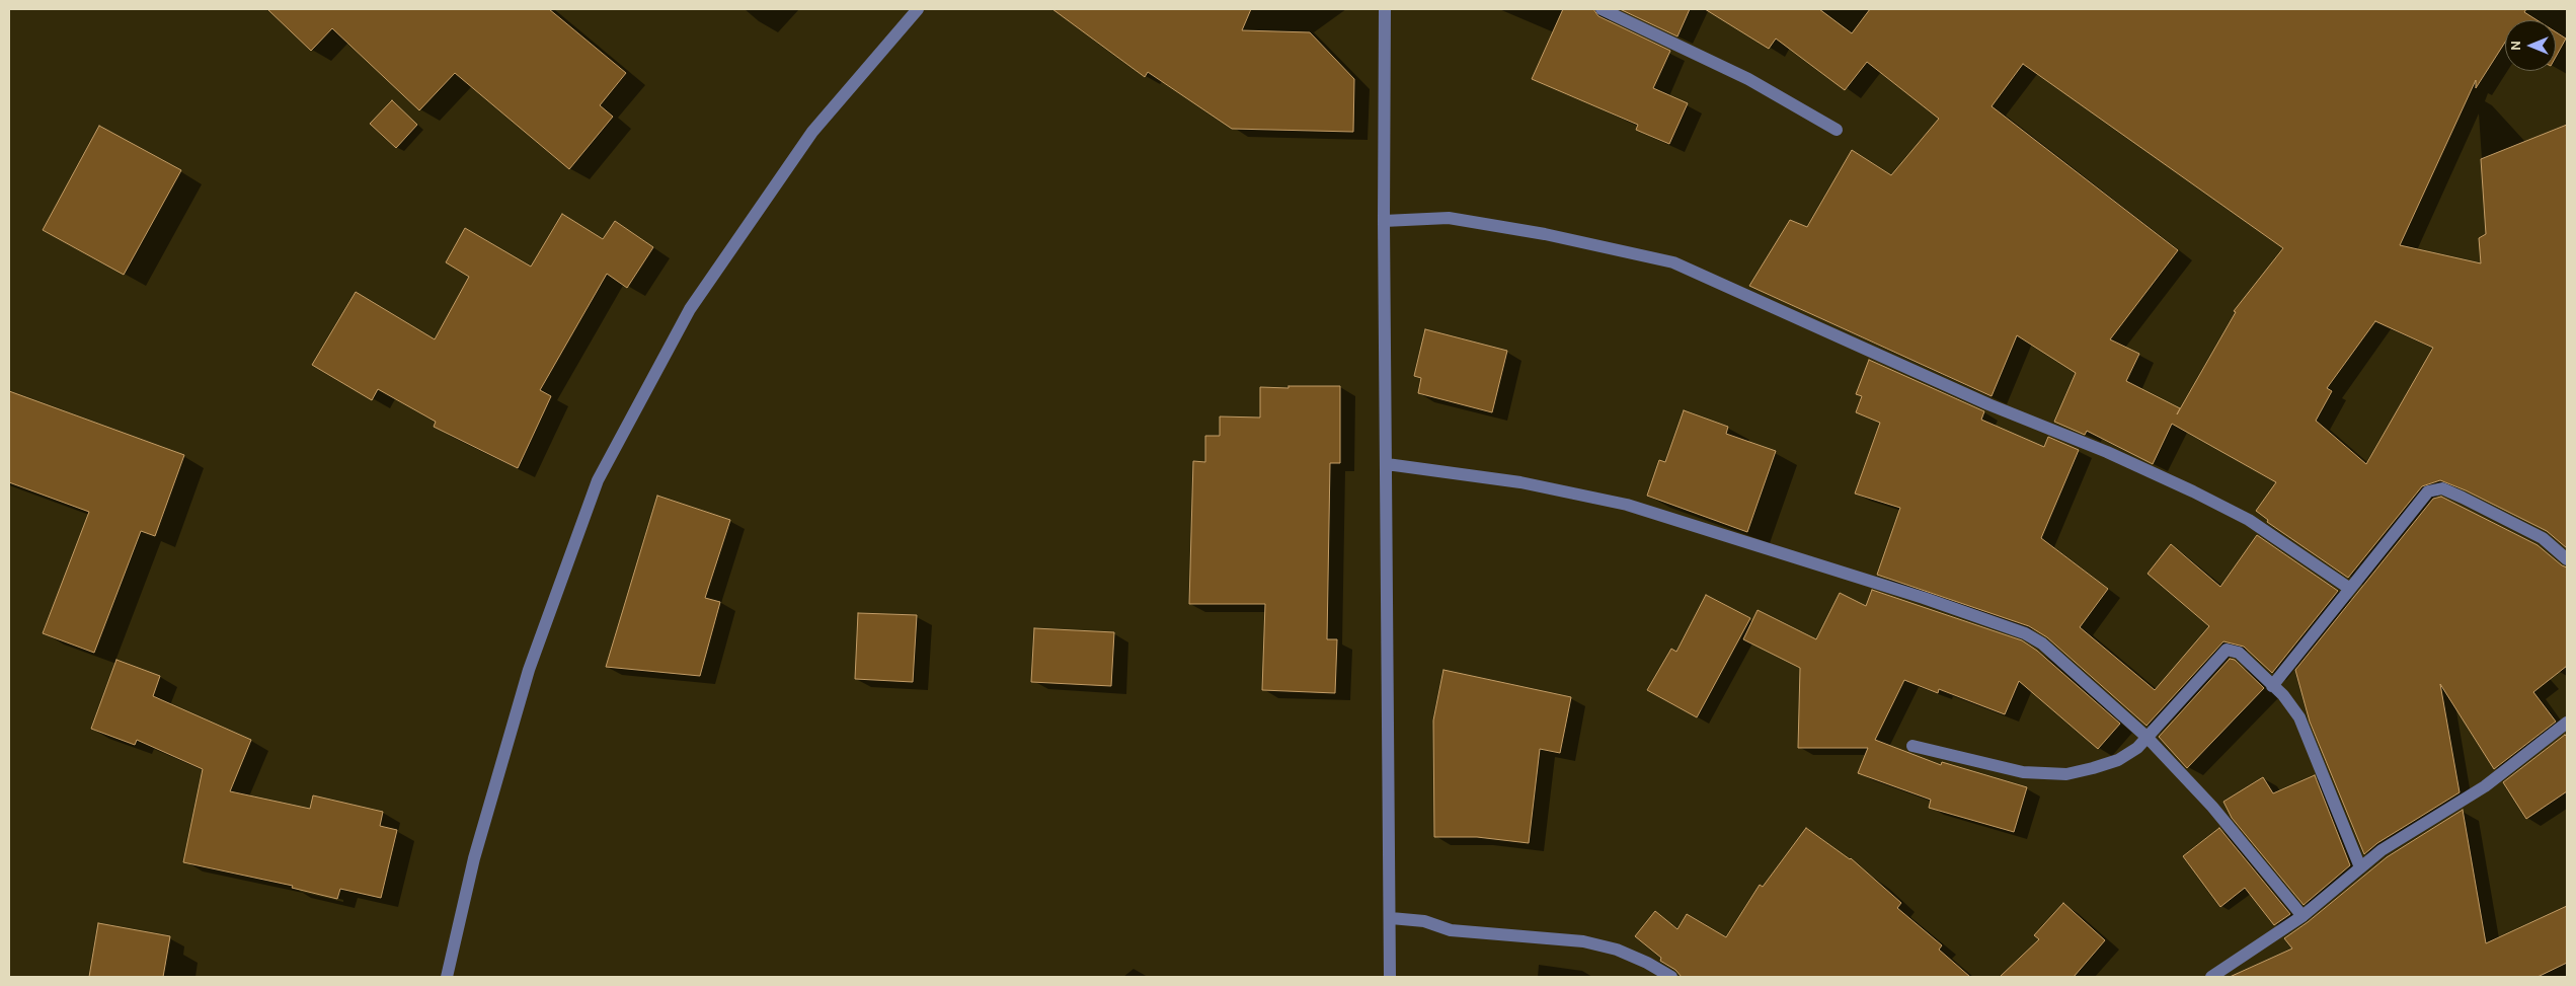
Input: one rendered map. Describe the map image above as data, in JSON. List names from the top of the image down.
{
  "north": "left"
}
